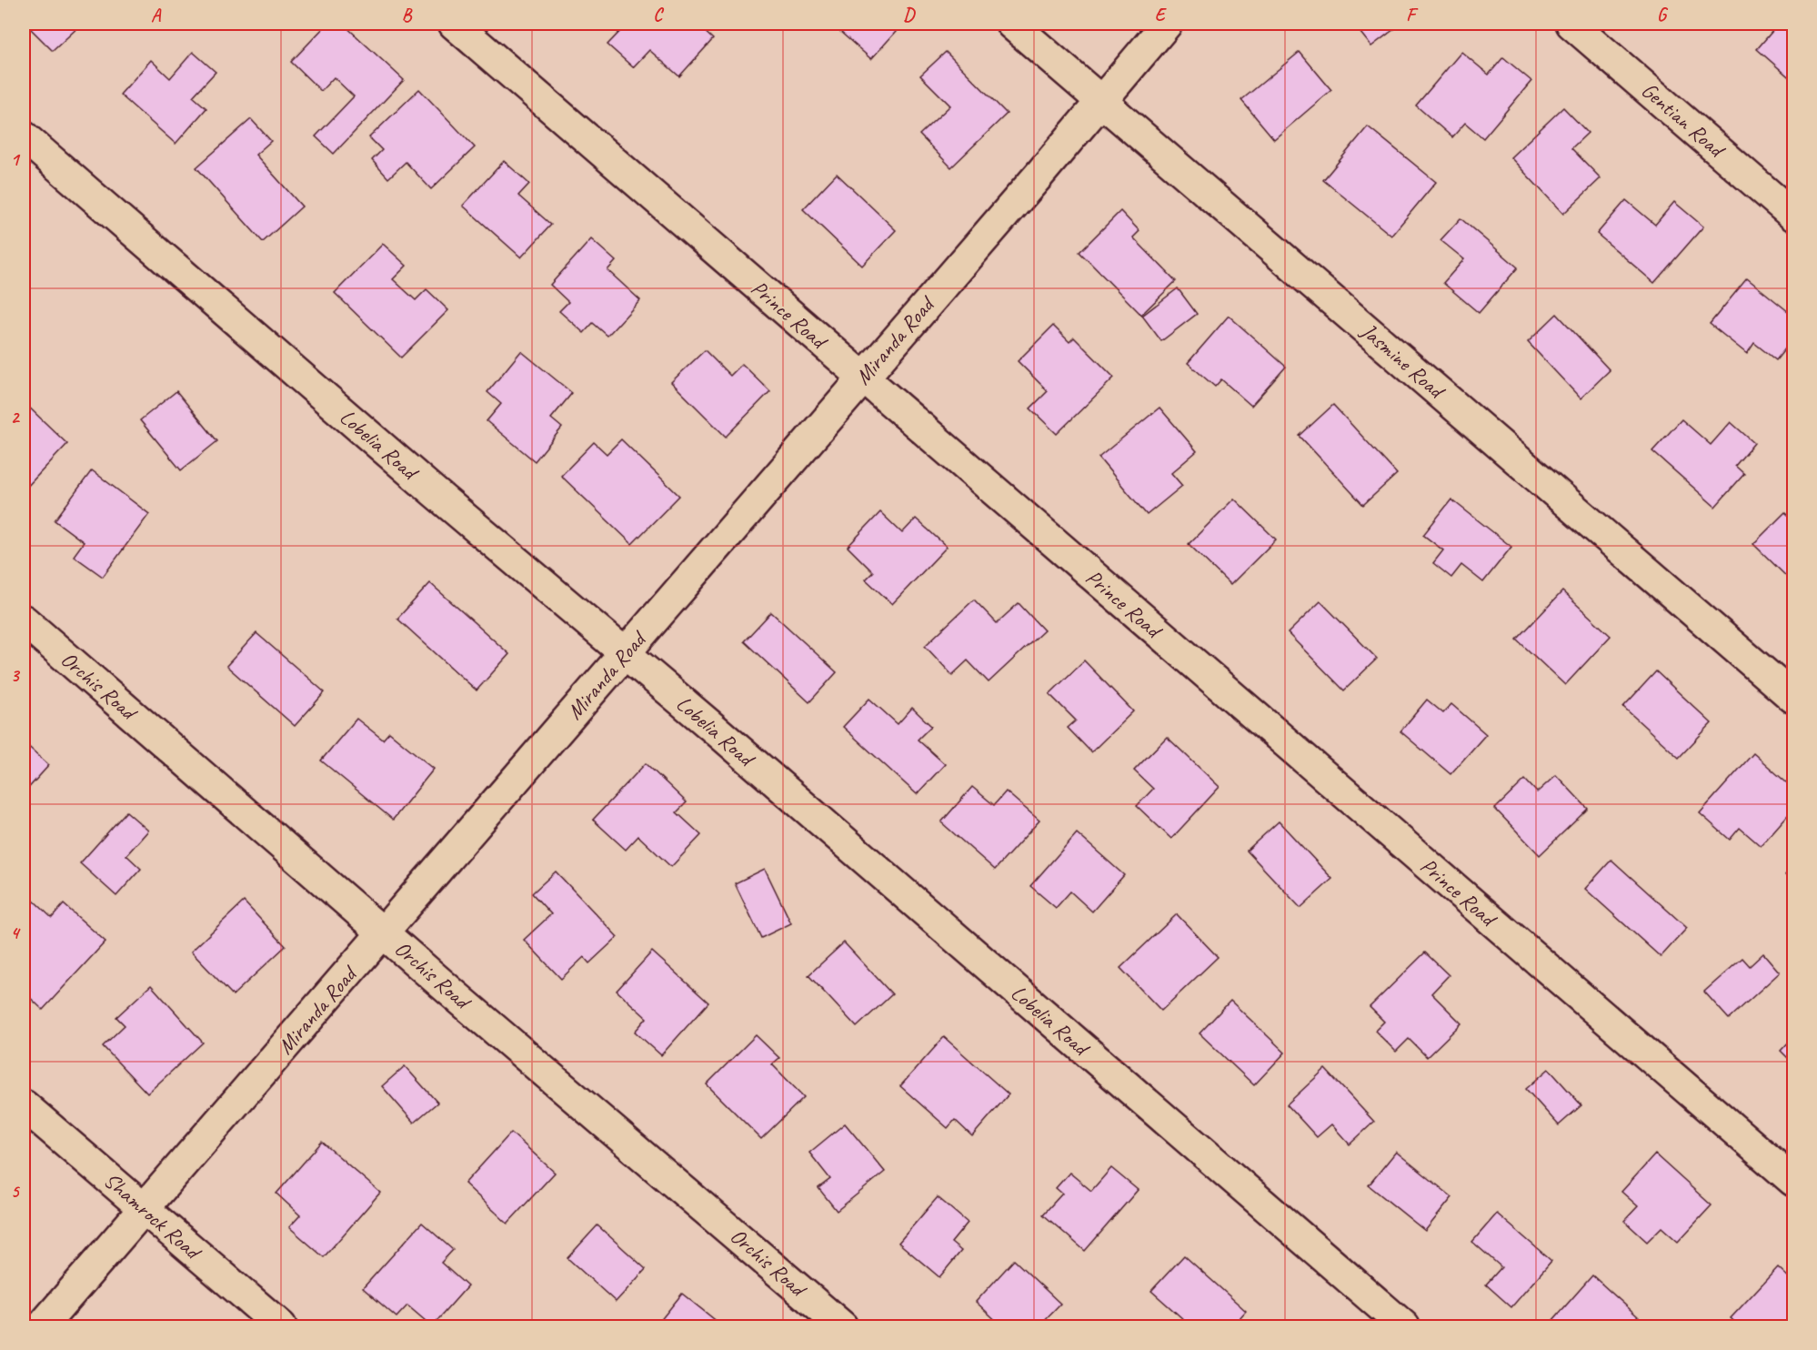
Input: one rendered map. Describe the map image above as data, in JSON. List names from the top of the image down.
{
  "streets": {
    "street": [
      "Gentian Road",
      "Prince Road",
      "Miranda Road",
      "Jasmine Road",
      "Lobelia Road",
      "Orchis Road",
      "Shamrock Road"
    ]
  },
  "crossings": [
    ["Prince Road", "Miranda Road"],
    ["Miranda Road", "Jasmine Road"],
    ["Miranda Road", "Lobelia Road"],
    ["Miranda Road", "Orchis Road"],
    ["Miranda Road", "Shamrock Road"]
  ],
  "grid": {
    "columns": [
      "A",
      "B",
      "C",
      "D",
      "E",
      "F",
      "G"
    ],
    "rows": [
      "1",
      "2",
      "3",
      "4",
      "5"
    ]
  }
}
